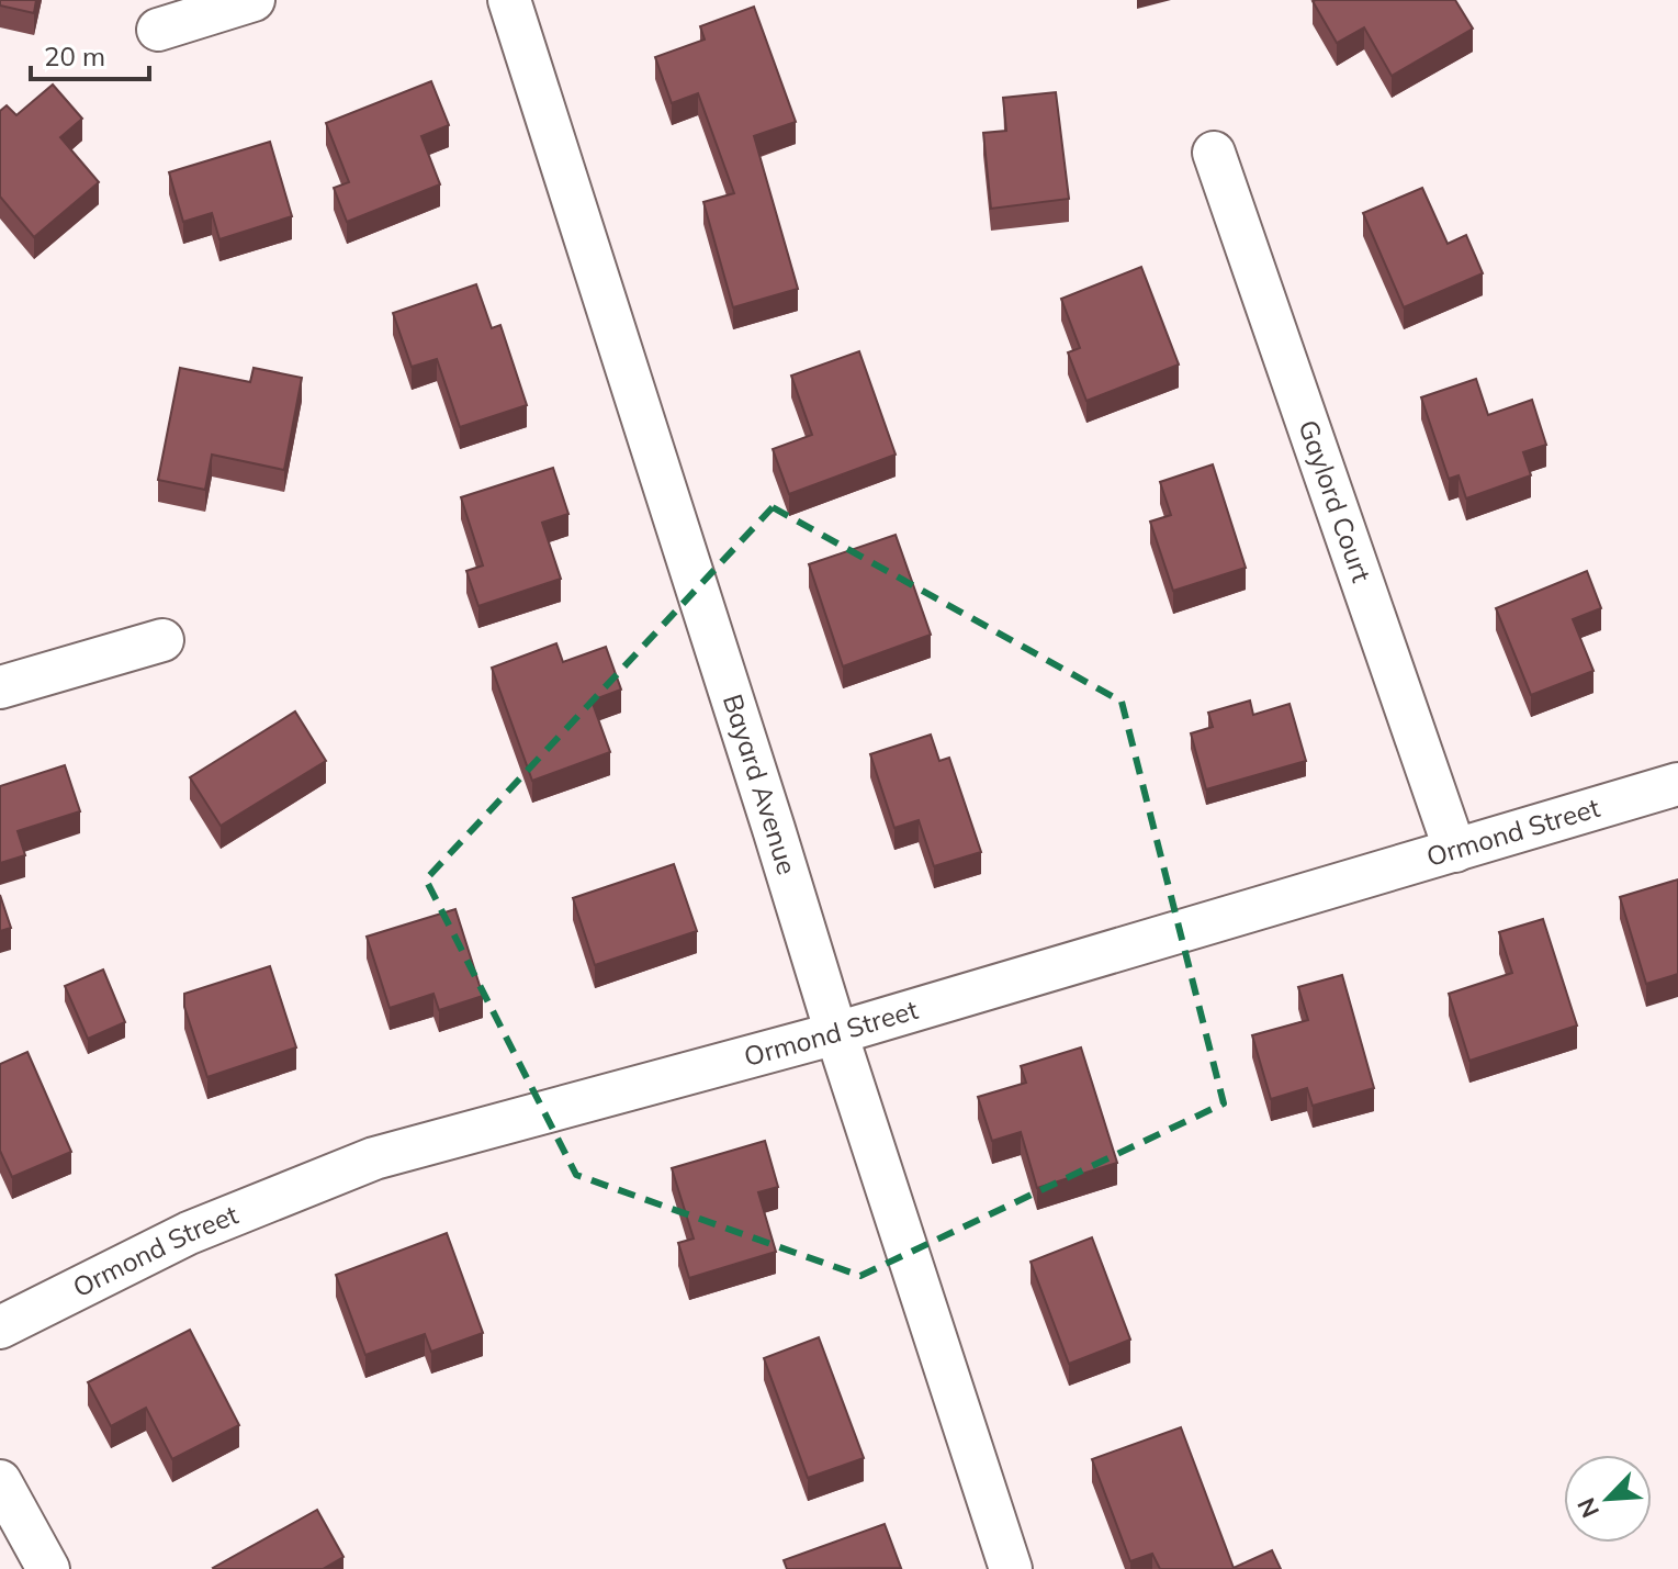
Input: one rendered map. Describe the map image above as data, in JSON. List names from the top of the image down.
{
  "streets": {
    "street": ["Gaylord Court", "Bayard Avenue", "Ormond Street"]
  },
  "crossings": [
    ["Gaylord Court", "Ormond Street"],
    ["Bayard Avenue", "Ormond Street"]
  ],
  "scale_bar": "20 m",
  "north": "bottom left"
}
